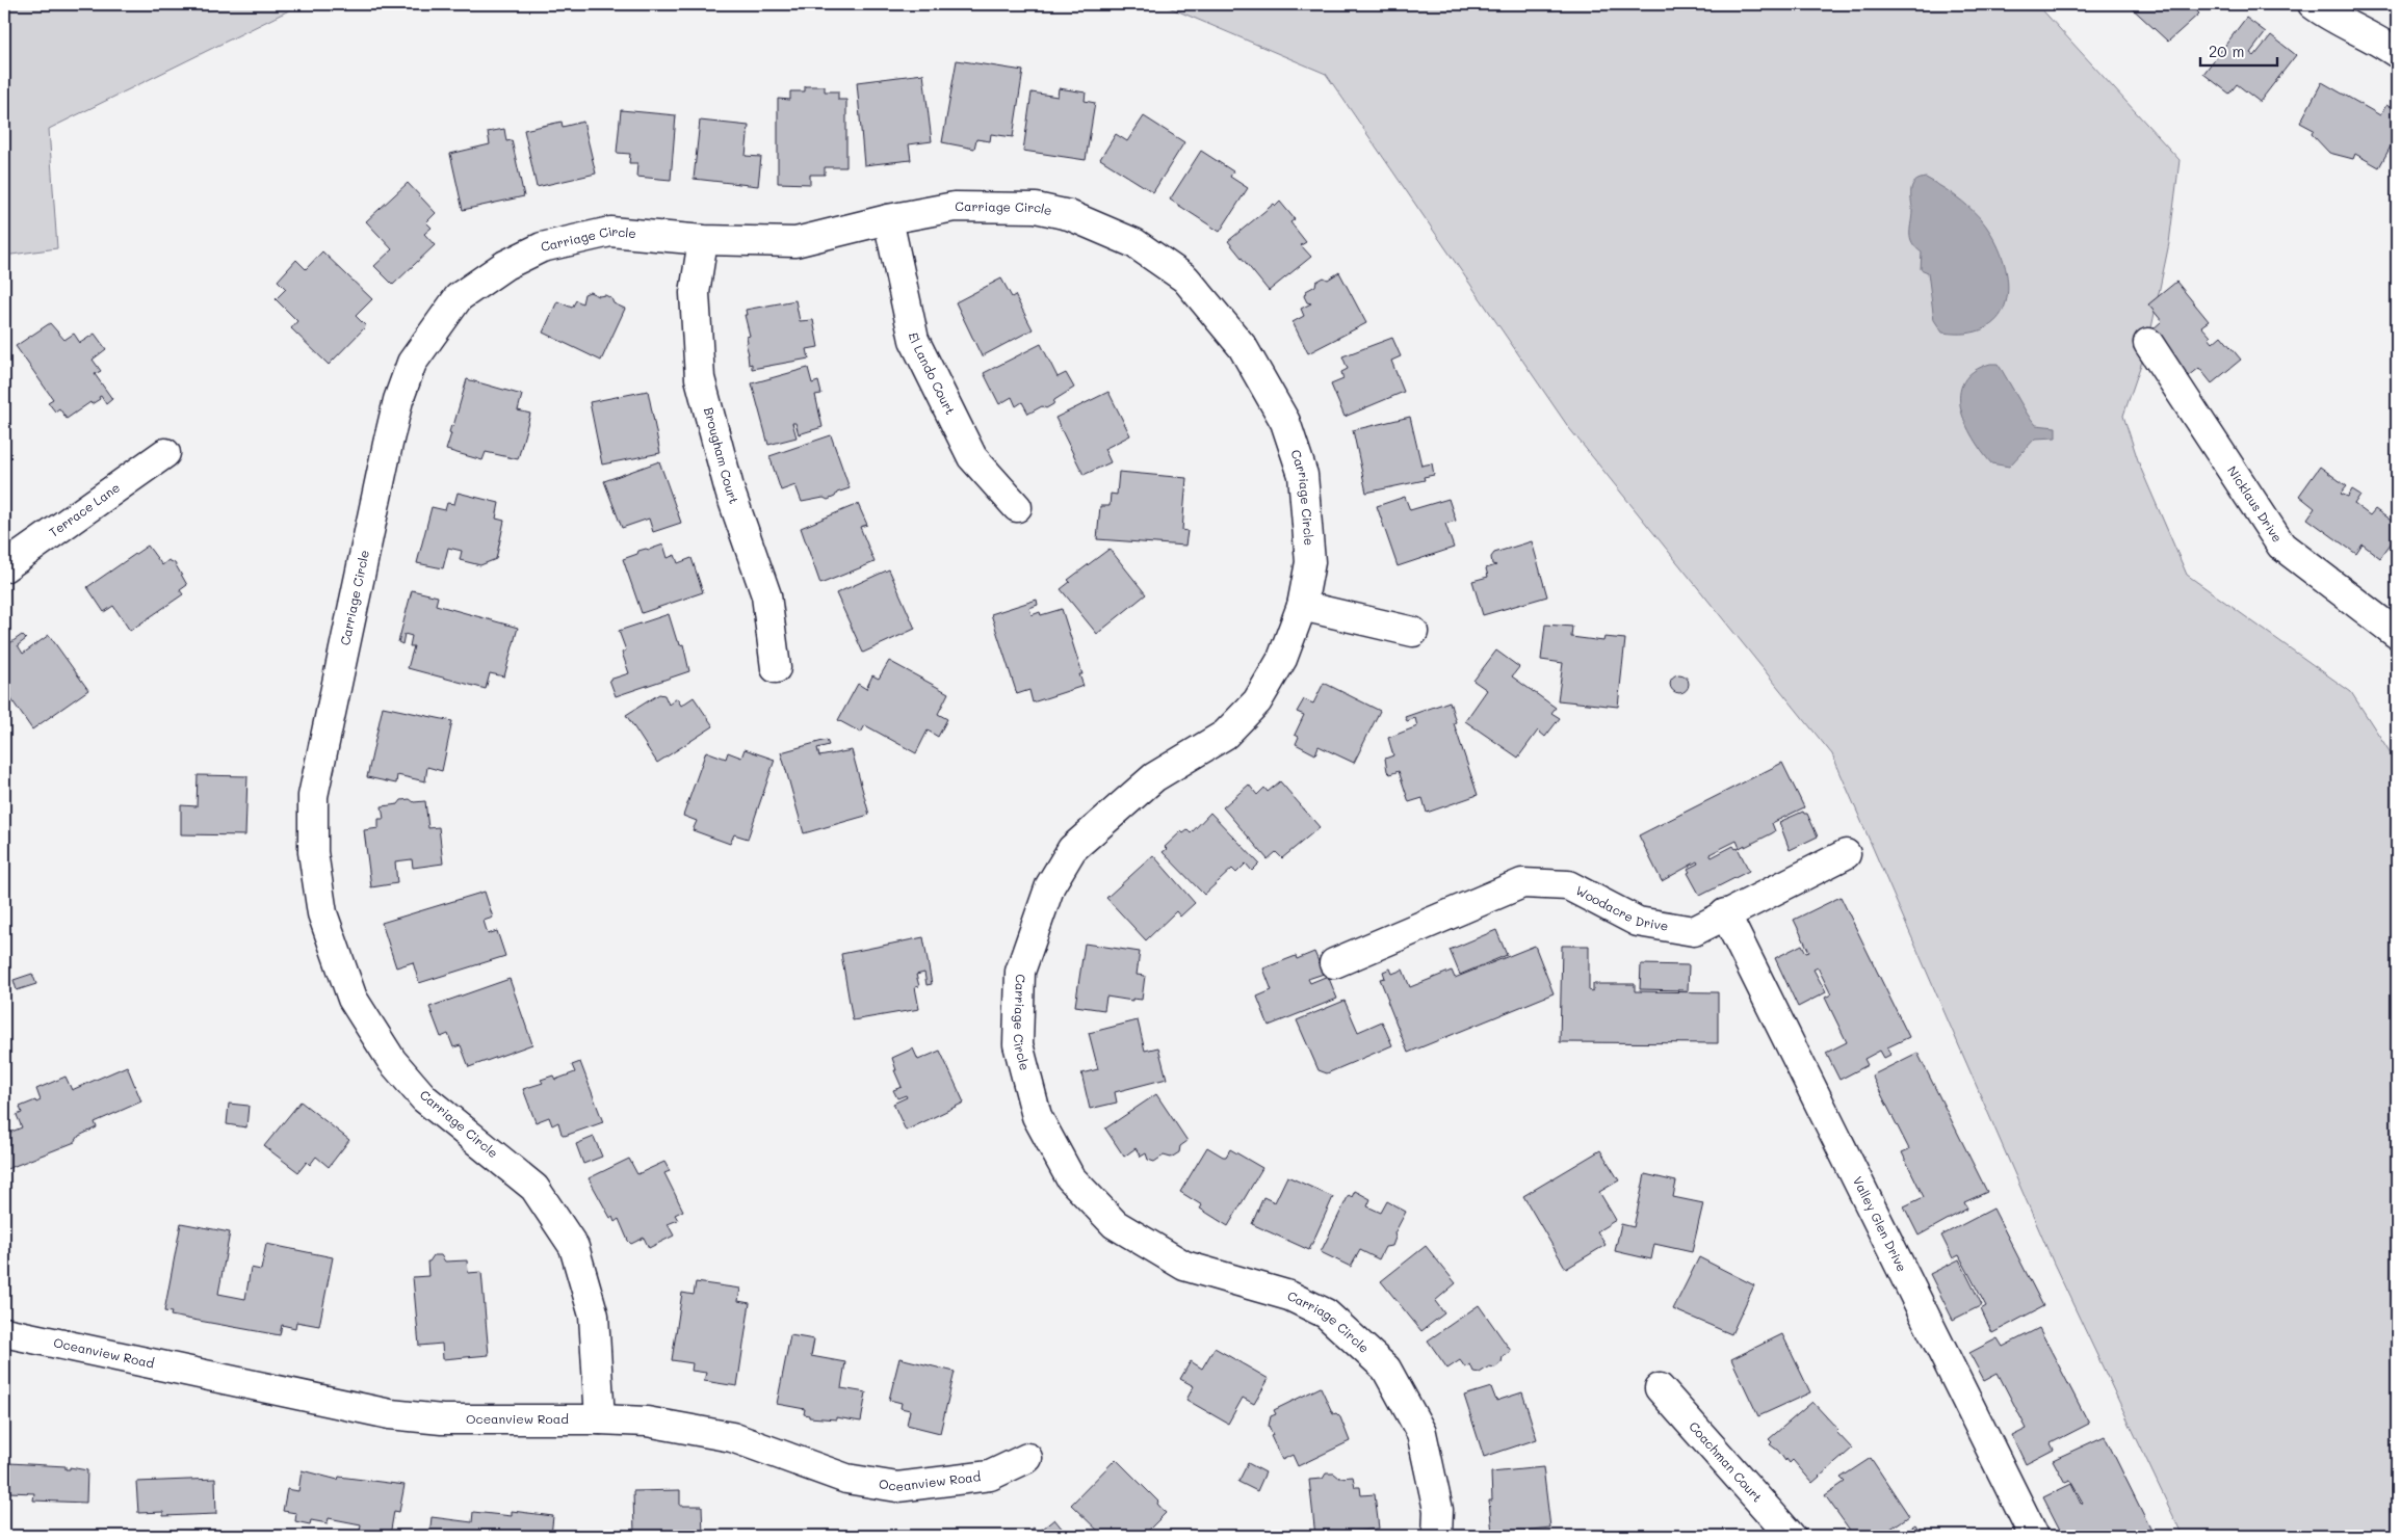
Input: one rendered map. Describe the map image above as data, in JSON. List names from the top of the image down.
{
  "streets": {
    "street": [
      "Carriage Circle",
      "El Lando Court",
      "Brougham Court",
      "Nicklaus Drive",
      "Terrace Lane",
      "Woodacre Drive",
      "Valley Glen Drive",
      "Oceanview Road",
      "Coachman Court"
    ]
  },
  "crossings": [
    ["Carriage Circle", "El Lando Court"],
    ["Carriage Circle", "Brougham Court"],
    ["Carriage Circle", "Oceanview Road"],
    ["Woodacre Drive", "Valley Glen Drive"]
  ],
  "scale_bar": "20 m"
}
